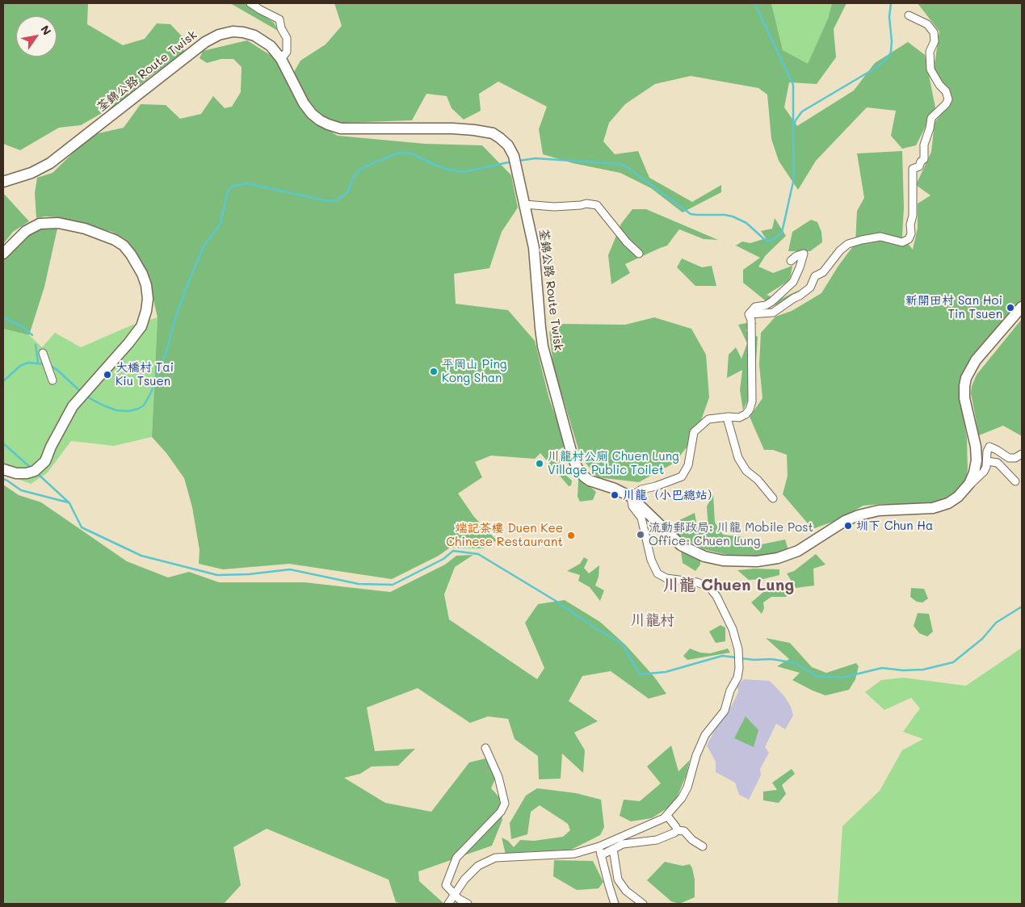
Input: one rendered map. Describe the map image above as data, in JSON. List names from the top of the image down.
{
  "streets": {
    "main road": ["荃錦公路 Route Twisk"]
  },
  "districts": ["川龍 Chuen Lung", "川龍村"],
  "places": [
    "新開田村 San Hoi Tin Tsuen",
    "平岡山 Ping Kong Shan",
    "大橋村 Tai Kiu Tsuen",
    "川龍村公廁 Chuen Lung Village Public Toilet",
    "川龍（小巴總站）",
    "圳下 Chun Ha",
    "流動郵政局: 川龍 Mobile Post Office: Chuen Lung",
    "端記茶樓 Duen Kee Chinese Restaurant"
  ],
  "north": "top right"
}
